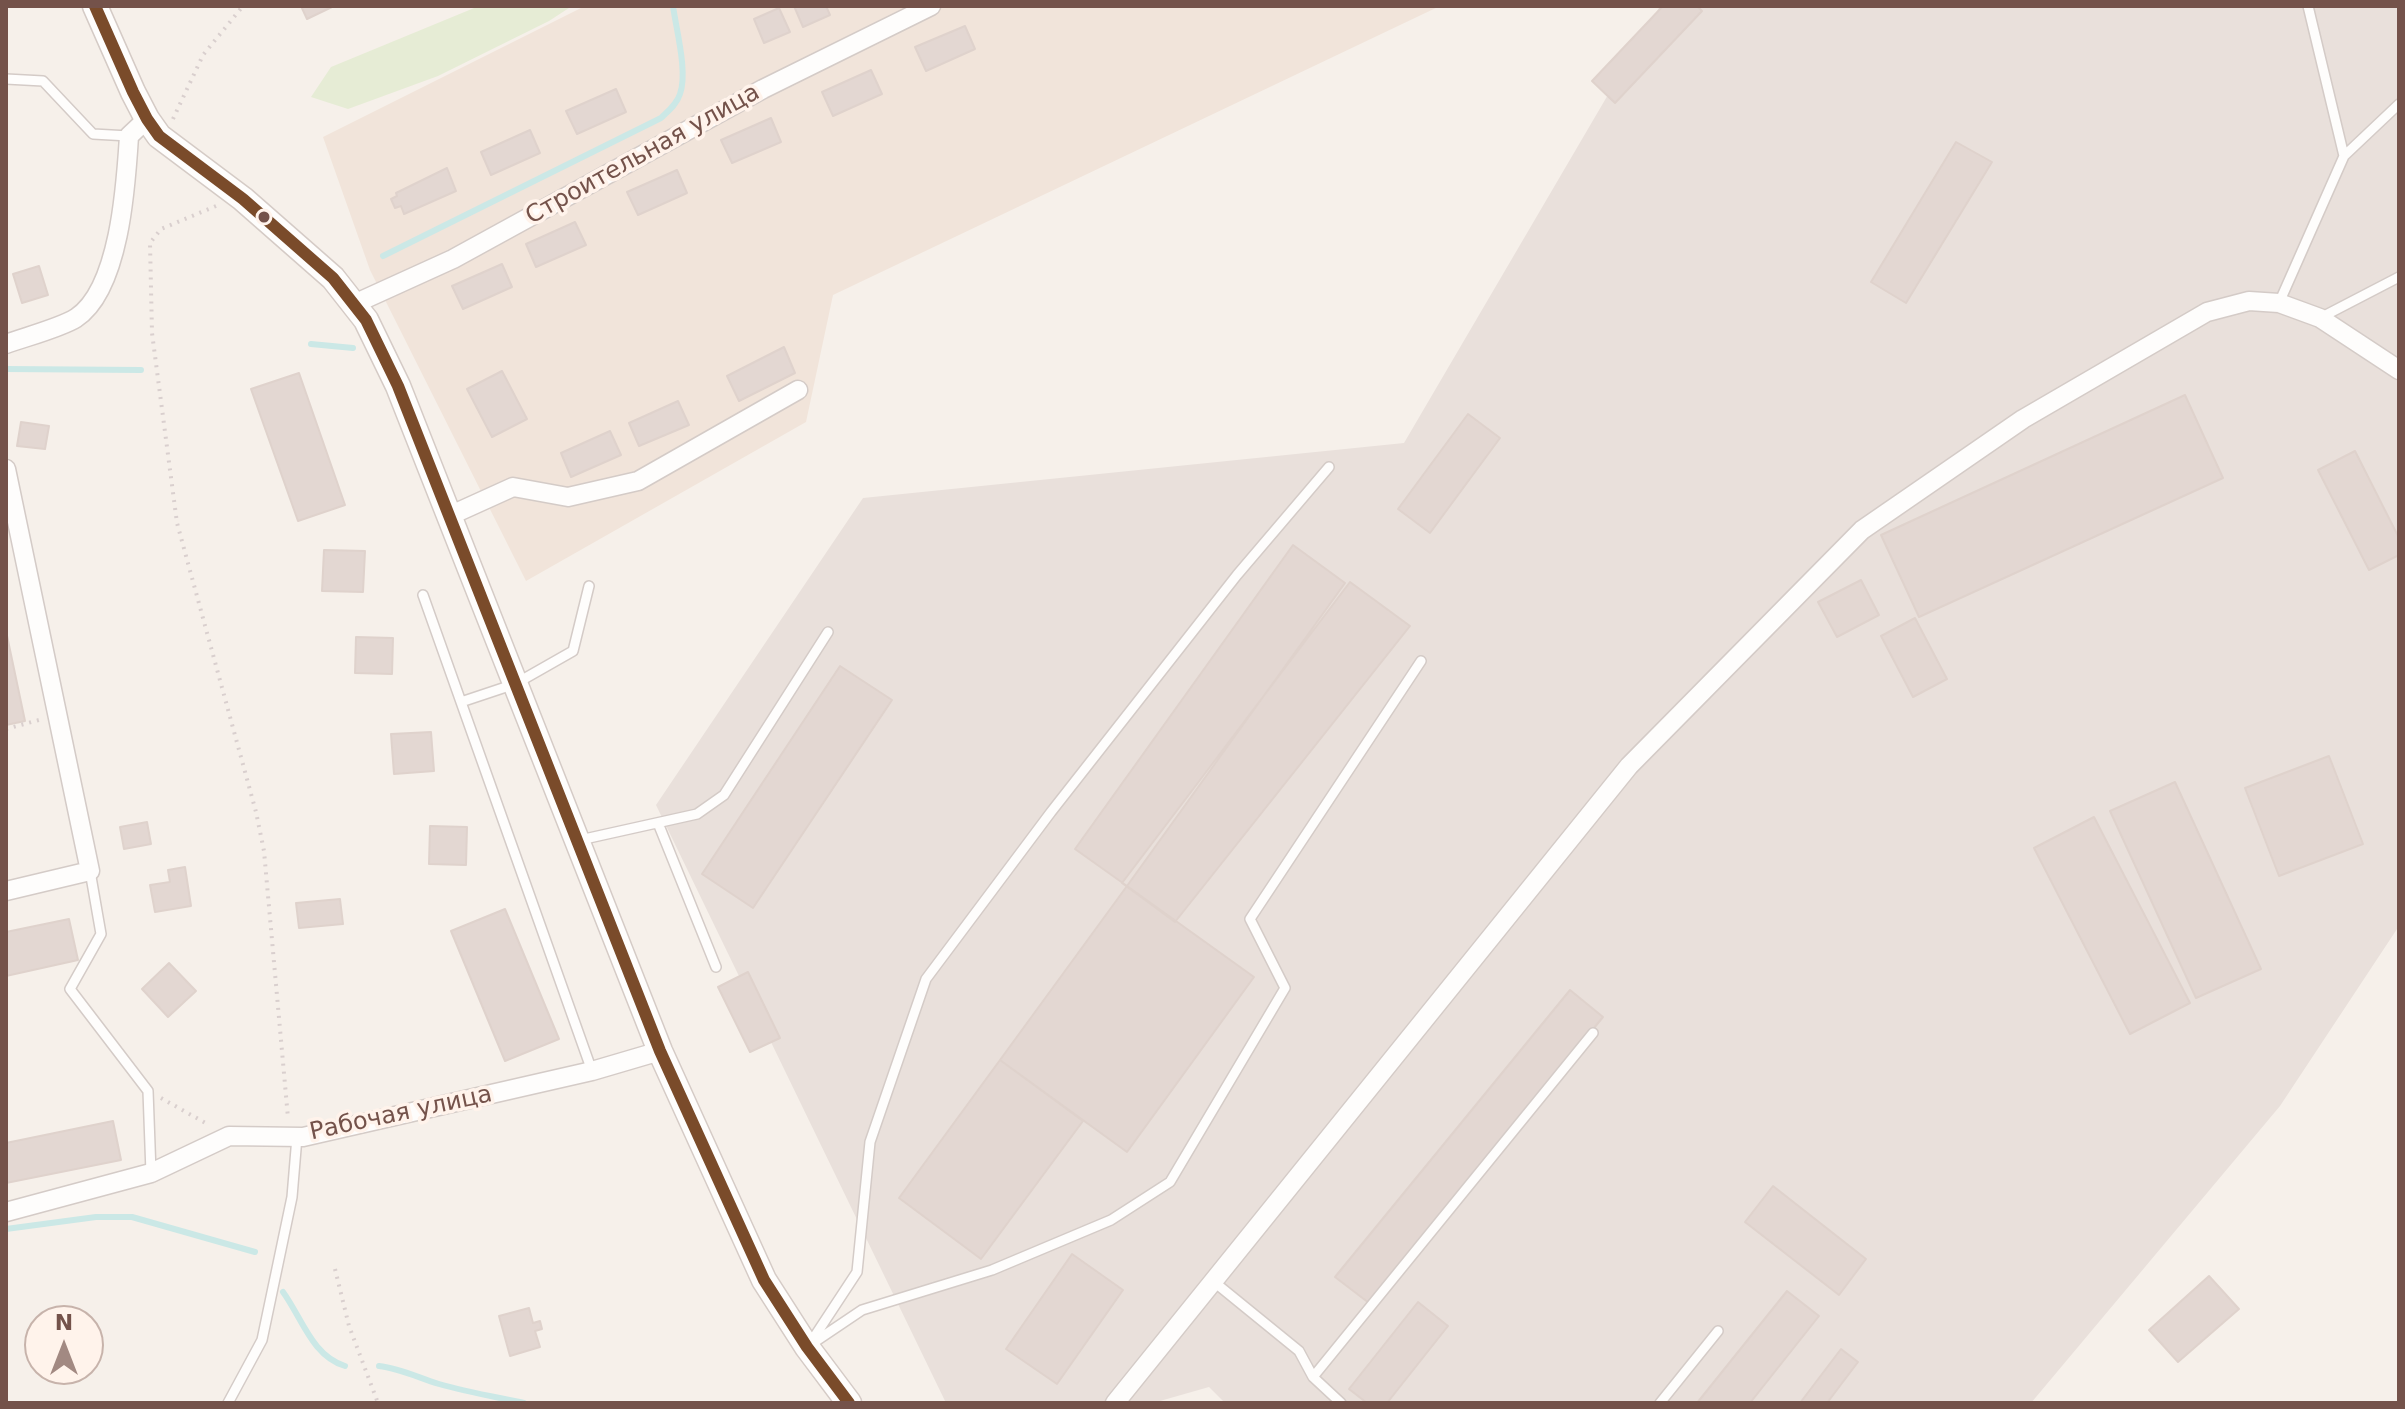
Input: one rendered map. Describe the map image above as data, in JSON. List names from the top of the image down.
{
  "streets": {
    "street": ["Строительная улица", "Рабочая улица"]
  },
  "north": "top"
}
